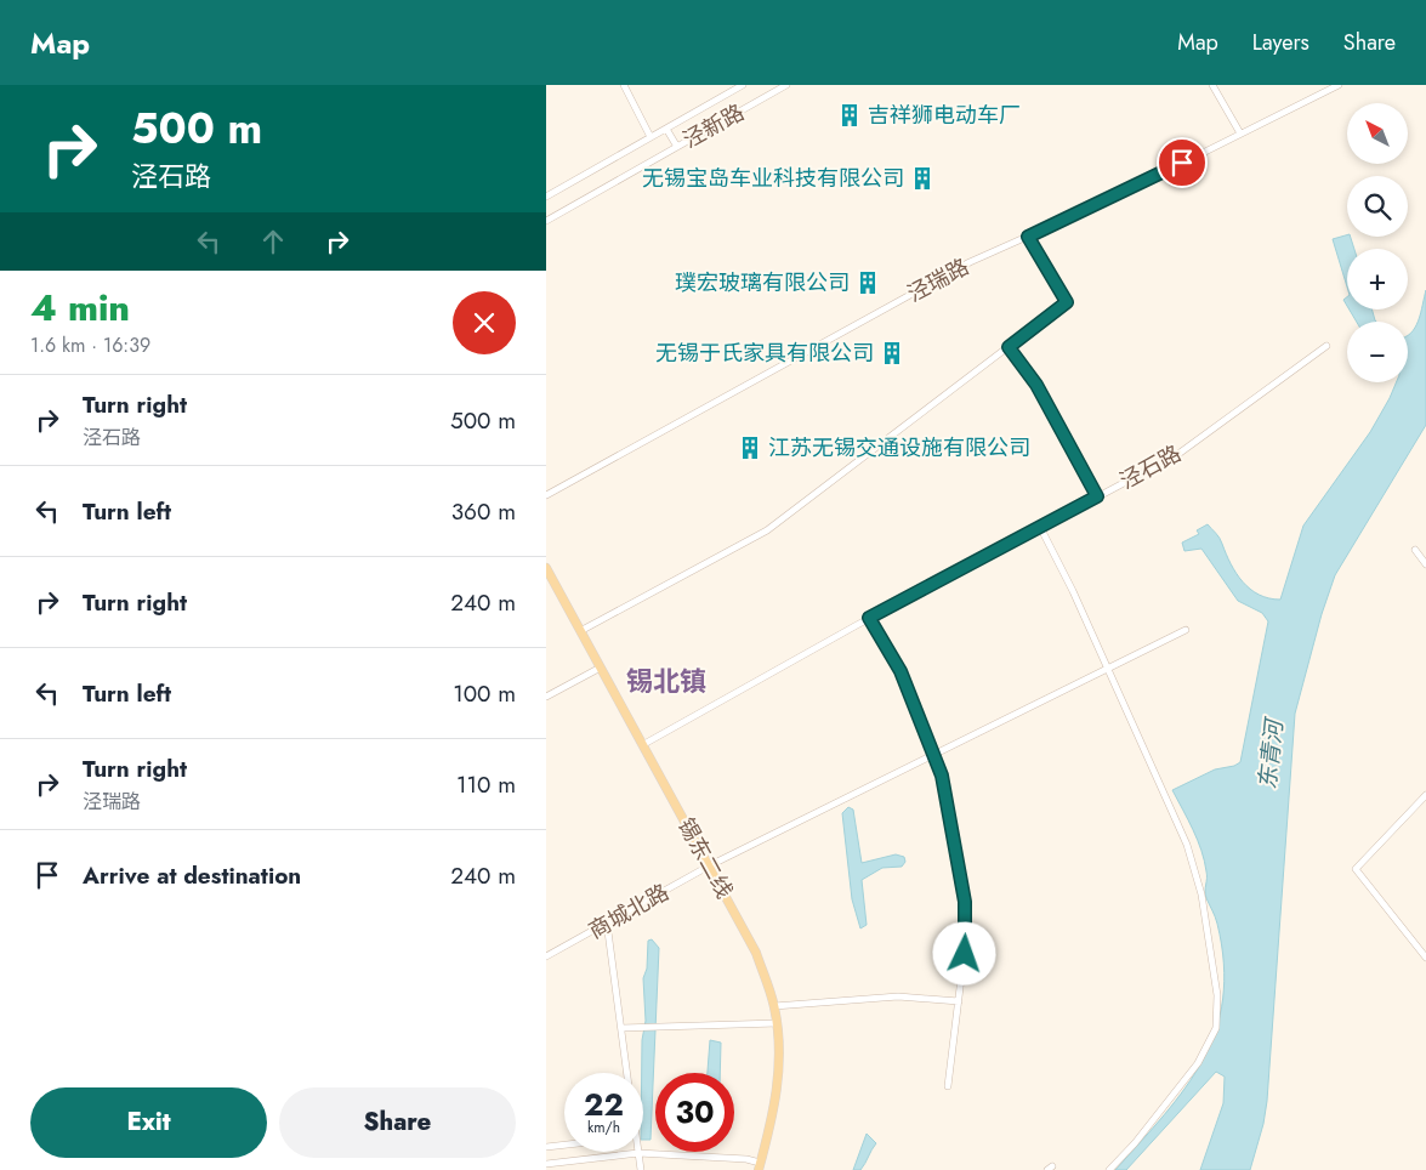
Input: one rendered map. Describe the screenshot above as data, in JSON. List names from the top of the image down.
{
  "streets": {
    "main road": ["锡东二线"],
    "street": [
      "泾新路",
      "泾瑞路",
      "泾石路",
      "商城北路"
    ]
  },
  "crossings": [
    ["泾石路", "锡东二线"],
    ["锡东二线", "商城北路"]
  ],
  "districts": ["锡北镇"],
  "water": ["东青河"],
  "places": {
    "building": [
      "吉祥狮电动车厂",
      "无锡宝岛车业科技有限公司",
      "璞宏玻璃有限公司",
      "无锡于氏家具有限公司",
      "江苏无锡交通设施有限公司"
    ]
  },
  "north": "top left",
  "page": {
    "header": "Map",
    "nav": ["Map", "Layers", "Share"],
    "turn": ["500 m", "泾石路"],
    "map_buttons": ["+", "−"],
    "heading": ["4 min", "1.6 km · 16:39"],
    "list": [
      {
        "name": "Turn right",
        "note": "泾石路",
        "value": "500 m"
      },
      {
        "name": "Turn left",
        "value": "360 m"
      },
      {
        "name": "Turn right",
        "value": "240 m"
      },
      {
        "name": "Turn left",
        "value": "100 m"
      },
      {
        "name": "Turn right",
        "note": "泾瑞路",
        "value": "110 m"
      },
      {
        "name": "Arrive at destination",
        "value": "240 m"
      }
    ],
    "speed": "22 km/h",
    "limit": "30",
    "buttons": ["Exit", "Share"]
  }
}
